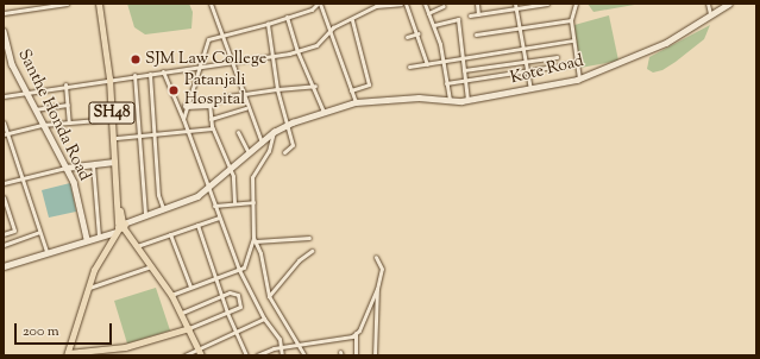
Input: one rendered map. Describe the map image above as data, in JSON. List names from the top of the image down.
{
  "streets": {
    "main road": ["SH48"],
    "street": ["Kote Road", "Santhe Honda Road"]
  },
  "crossings": [
    ["Kote Road", "SH48"],
    ["Kote Road", "Santhe Honda Road"]
  ],
  "places": ["SJM Law College", "Patanjali Hospital"],
  "scale_bar": "200 m"
}
